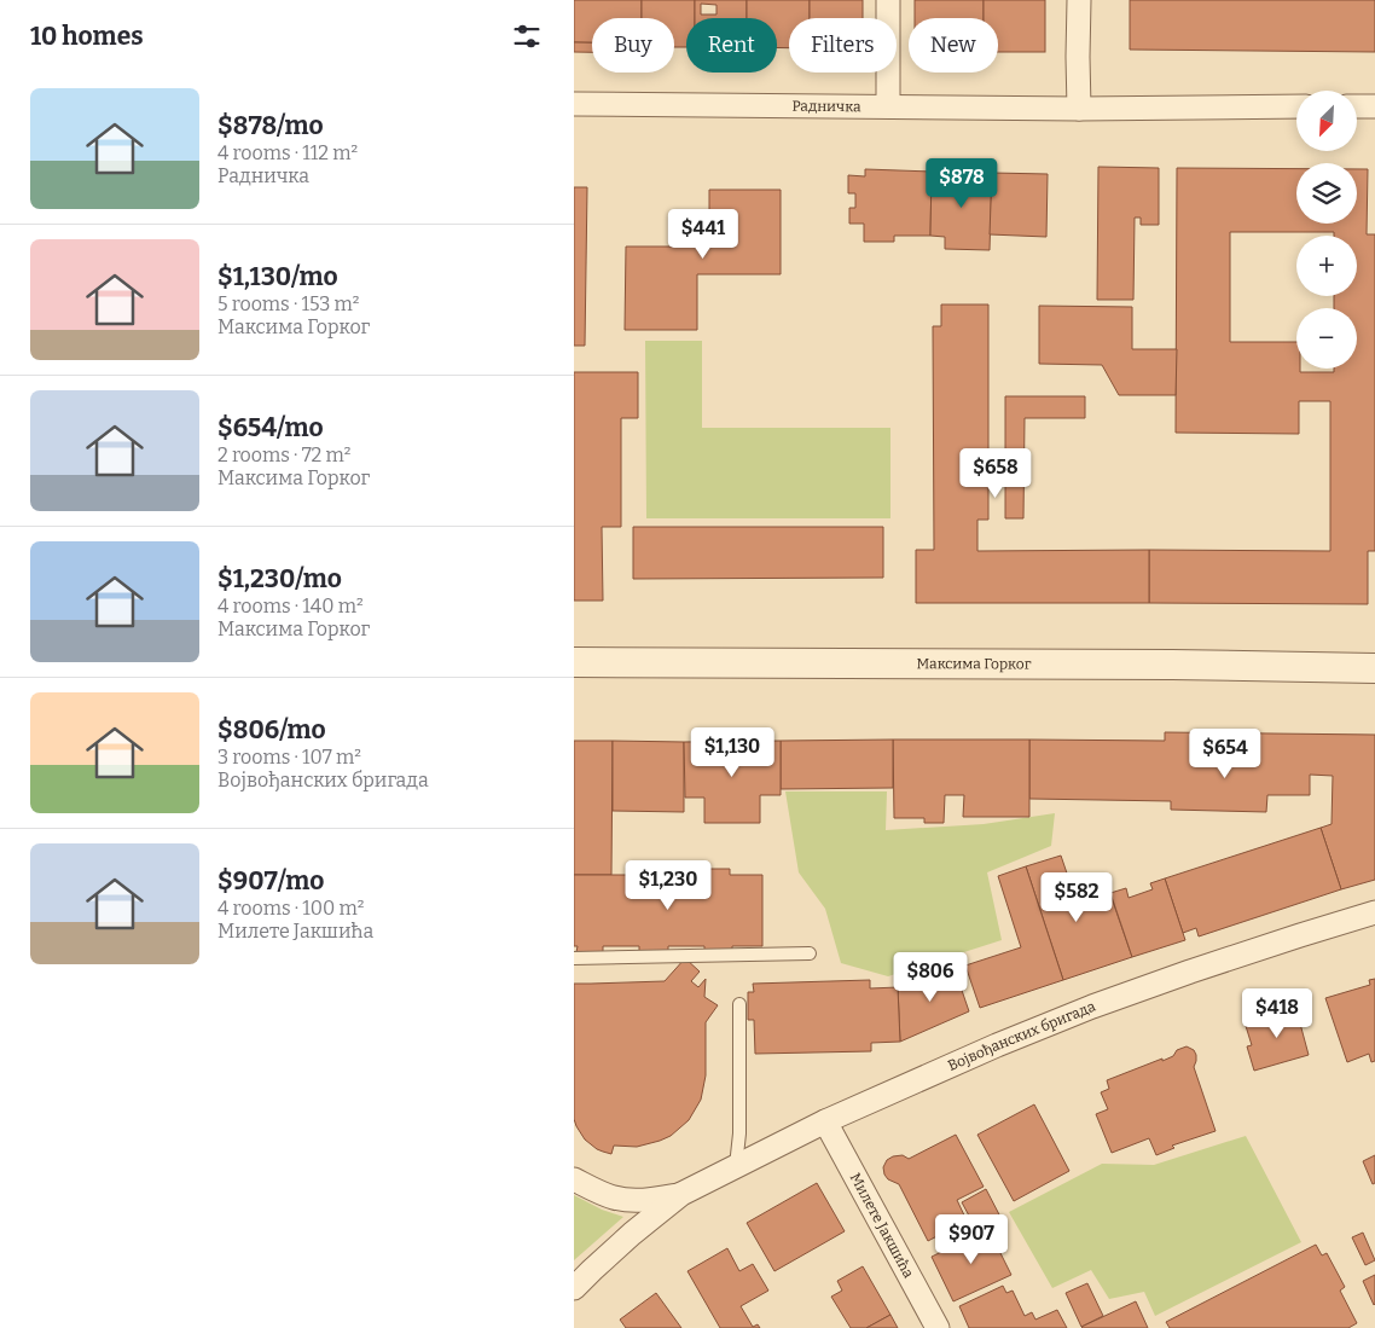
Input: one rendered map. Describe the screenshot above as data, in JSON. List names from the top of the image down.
{
  "streets": {
    "street": [
      "Радничка",
      "Максима Горког",
      "Војвођанских бригада",
      "Милете Јакшића"
    ]
  },
  "crossings": [
    ["Војвођанских бригада", "Милете Јакшића"]
  ],
  "north": "bottom left",
  "page": {
    "heading": "10 homes",
    "chip": [
      "Buy",
      "Rent",
      "Filters",
      "New"
    ],
    "list": [
      {
        "name": "$878/mo",
        "note": "4 rooms · 112 m² · Радничка"
      },
      {
        "name": "$1,130/mo",
        "note": "5 rooms · 153 m² · Максима Горког"
      },
      {
        "name": "$654/mo",
        "note": "2 rooms · 72 m² · Максима Горког"
      },
      {
        "name": "$1,230/mo",
        "note": "4 rooms · 140 m² · Максима Горког"
      },
      {
        "name": "$806/mo",
        "note": "3 rooms · 107 m² · Војвођанских бригада"
      },
      {
        "name": "$907/mo",
        "note": "4 rooms · 100 m² · Милете Јакшића"
      }
    ],
    "map_buttons": ["+", "−"],
    "price": [
      "$878",
      "$441",
      "$658",
      "$1,130",
      "$654",
      "$1,230",
      "$582",
      "$806",
      "$418",
      "$907"
    ]
  }
}
